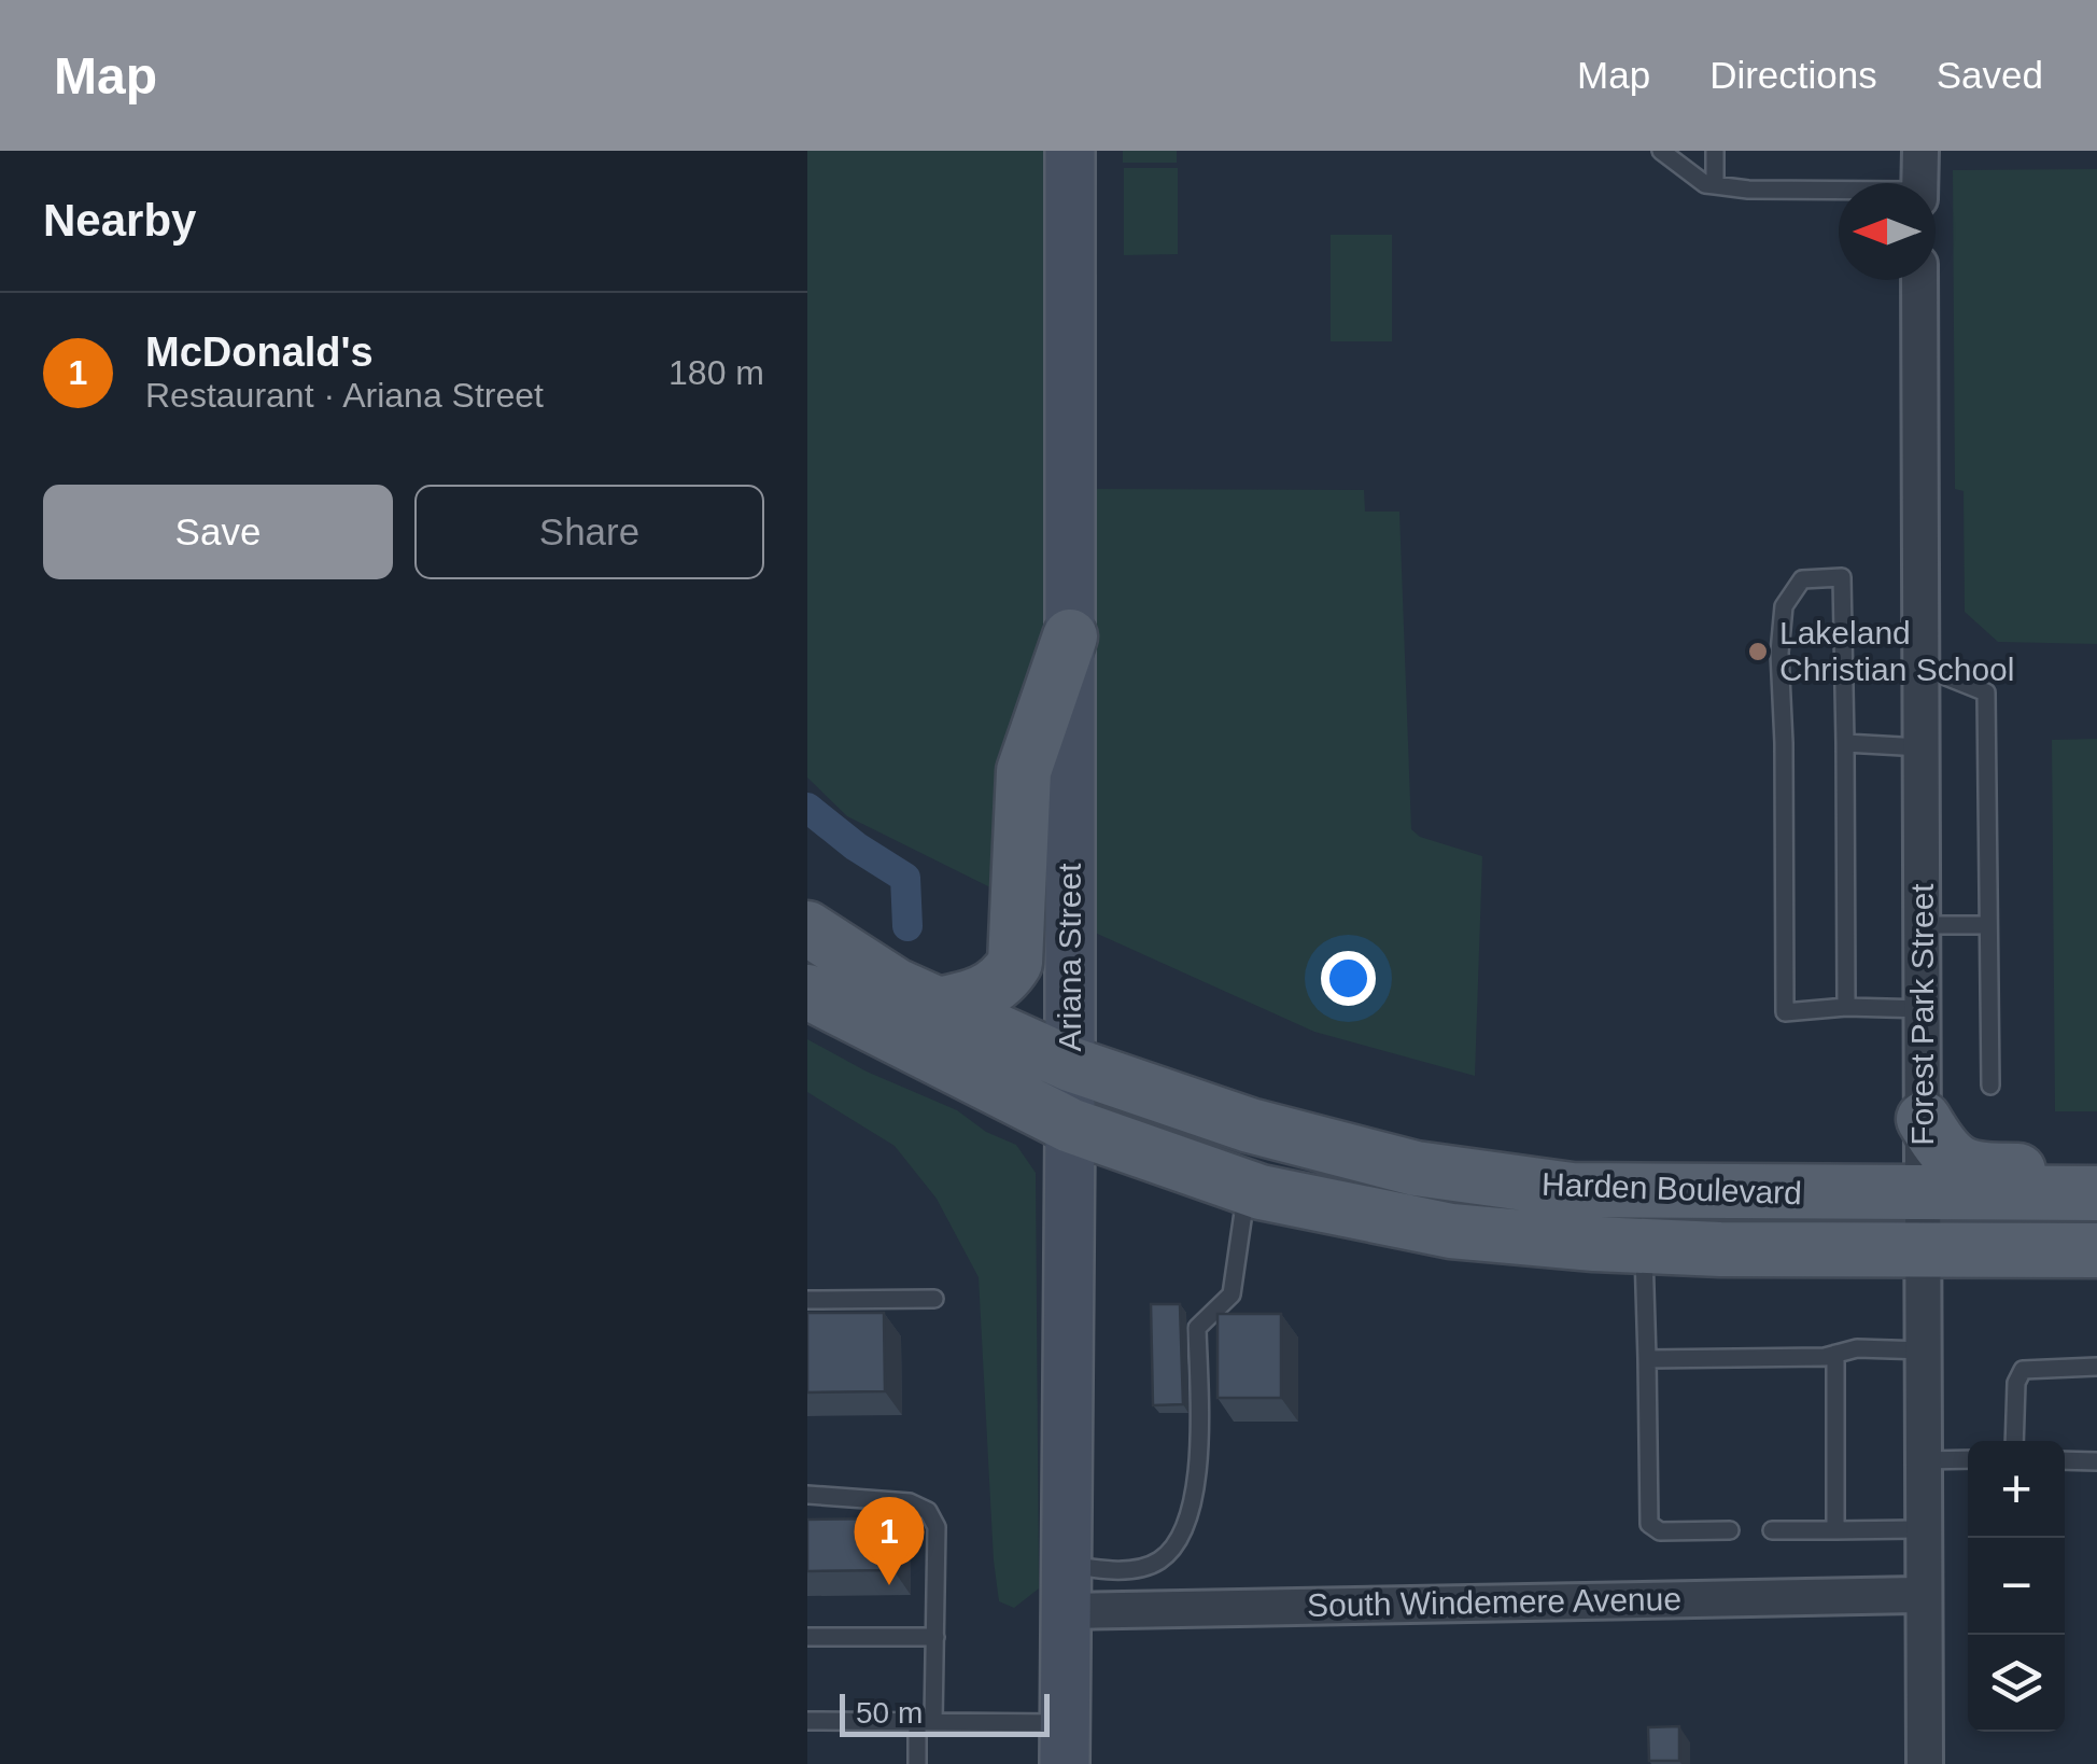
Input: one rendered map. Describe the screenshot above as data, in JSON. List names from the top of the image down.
{
  "streets": {
    "main road": ["Harden Boulevard"],
    "street": ["Ariana Street", "Forest Park Street", "South Windemere Avenue"]
  },
  "crossings": [
    ["Ariana Street", "Harden Boulevard"],
    ["Ariana Street", "South Windemere Avenue"],
    ["Forest Park Street", "Harden Boulevard"],
    ["Forest Park Street", "South Windemere Avenue"]
  ],
  "places": ["Lakeland Christian School"],
  "scale_bar": "50 m",
  "north": "left",
  "page": {
    "header": "Map",
    "nav": ["Map", "Directions", "Saved"],
    "heading": "Nearby",
    "list": [
      {
        "mark": "1",
        "name": "McDonald's",
        "note": "Restaurant · Ariana Street",
        "value": "180 m"
      }
    ],
    "buttons": ["Save", "Share"],
    "map_buttons": ["+", "−"],
    "pins": "1",
    "scale": "50 m"
  }
}
